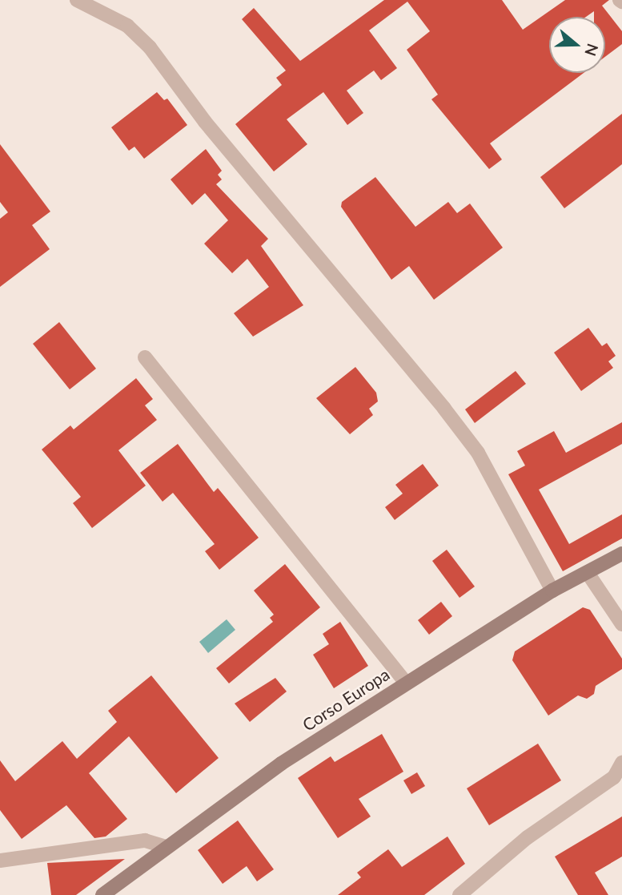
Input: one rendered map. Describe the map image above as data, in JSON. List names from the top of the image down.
{
  "streets": {
    "main road": ["Corso Europa"]
  },
  "north": "right"
}
